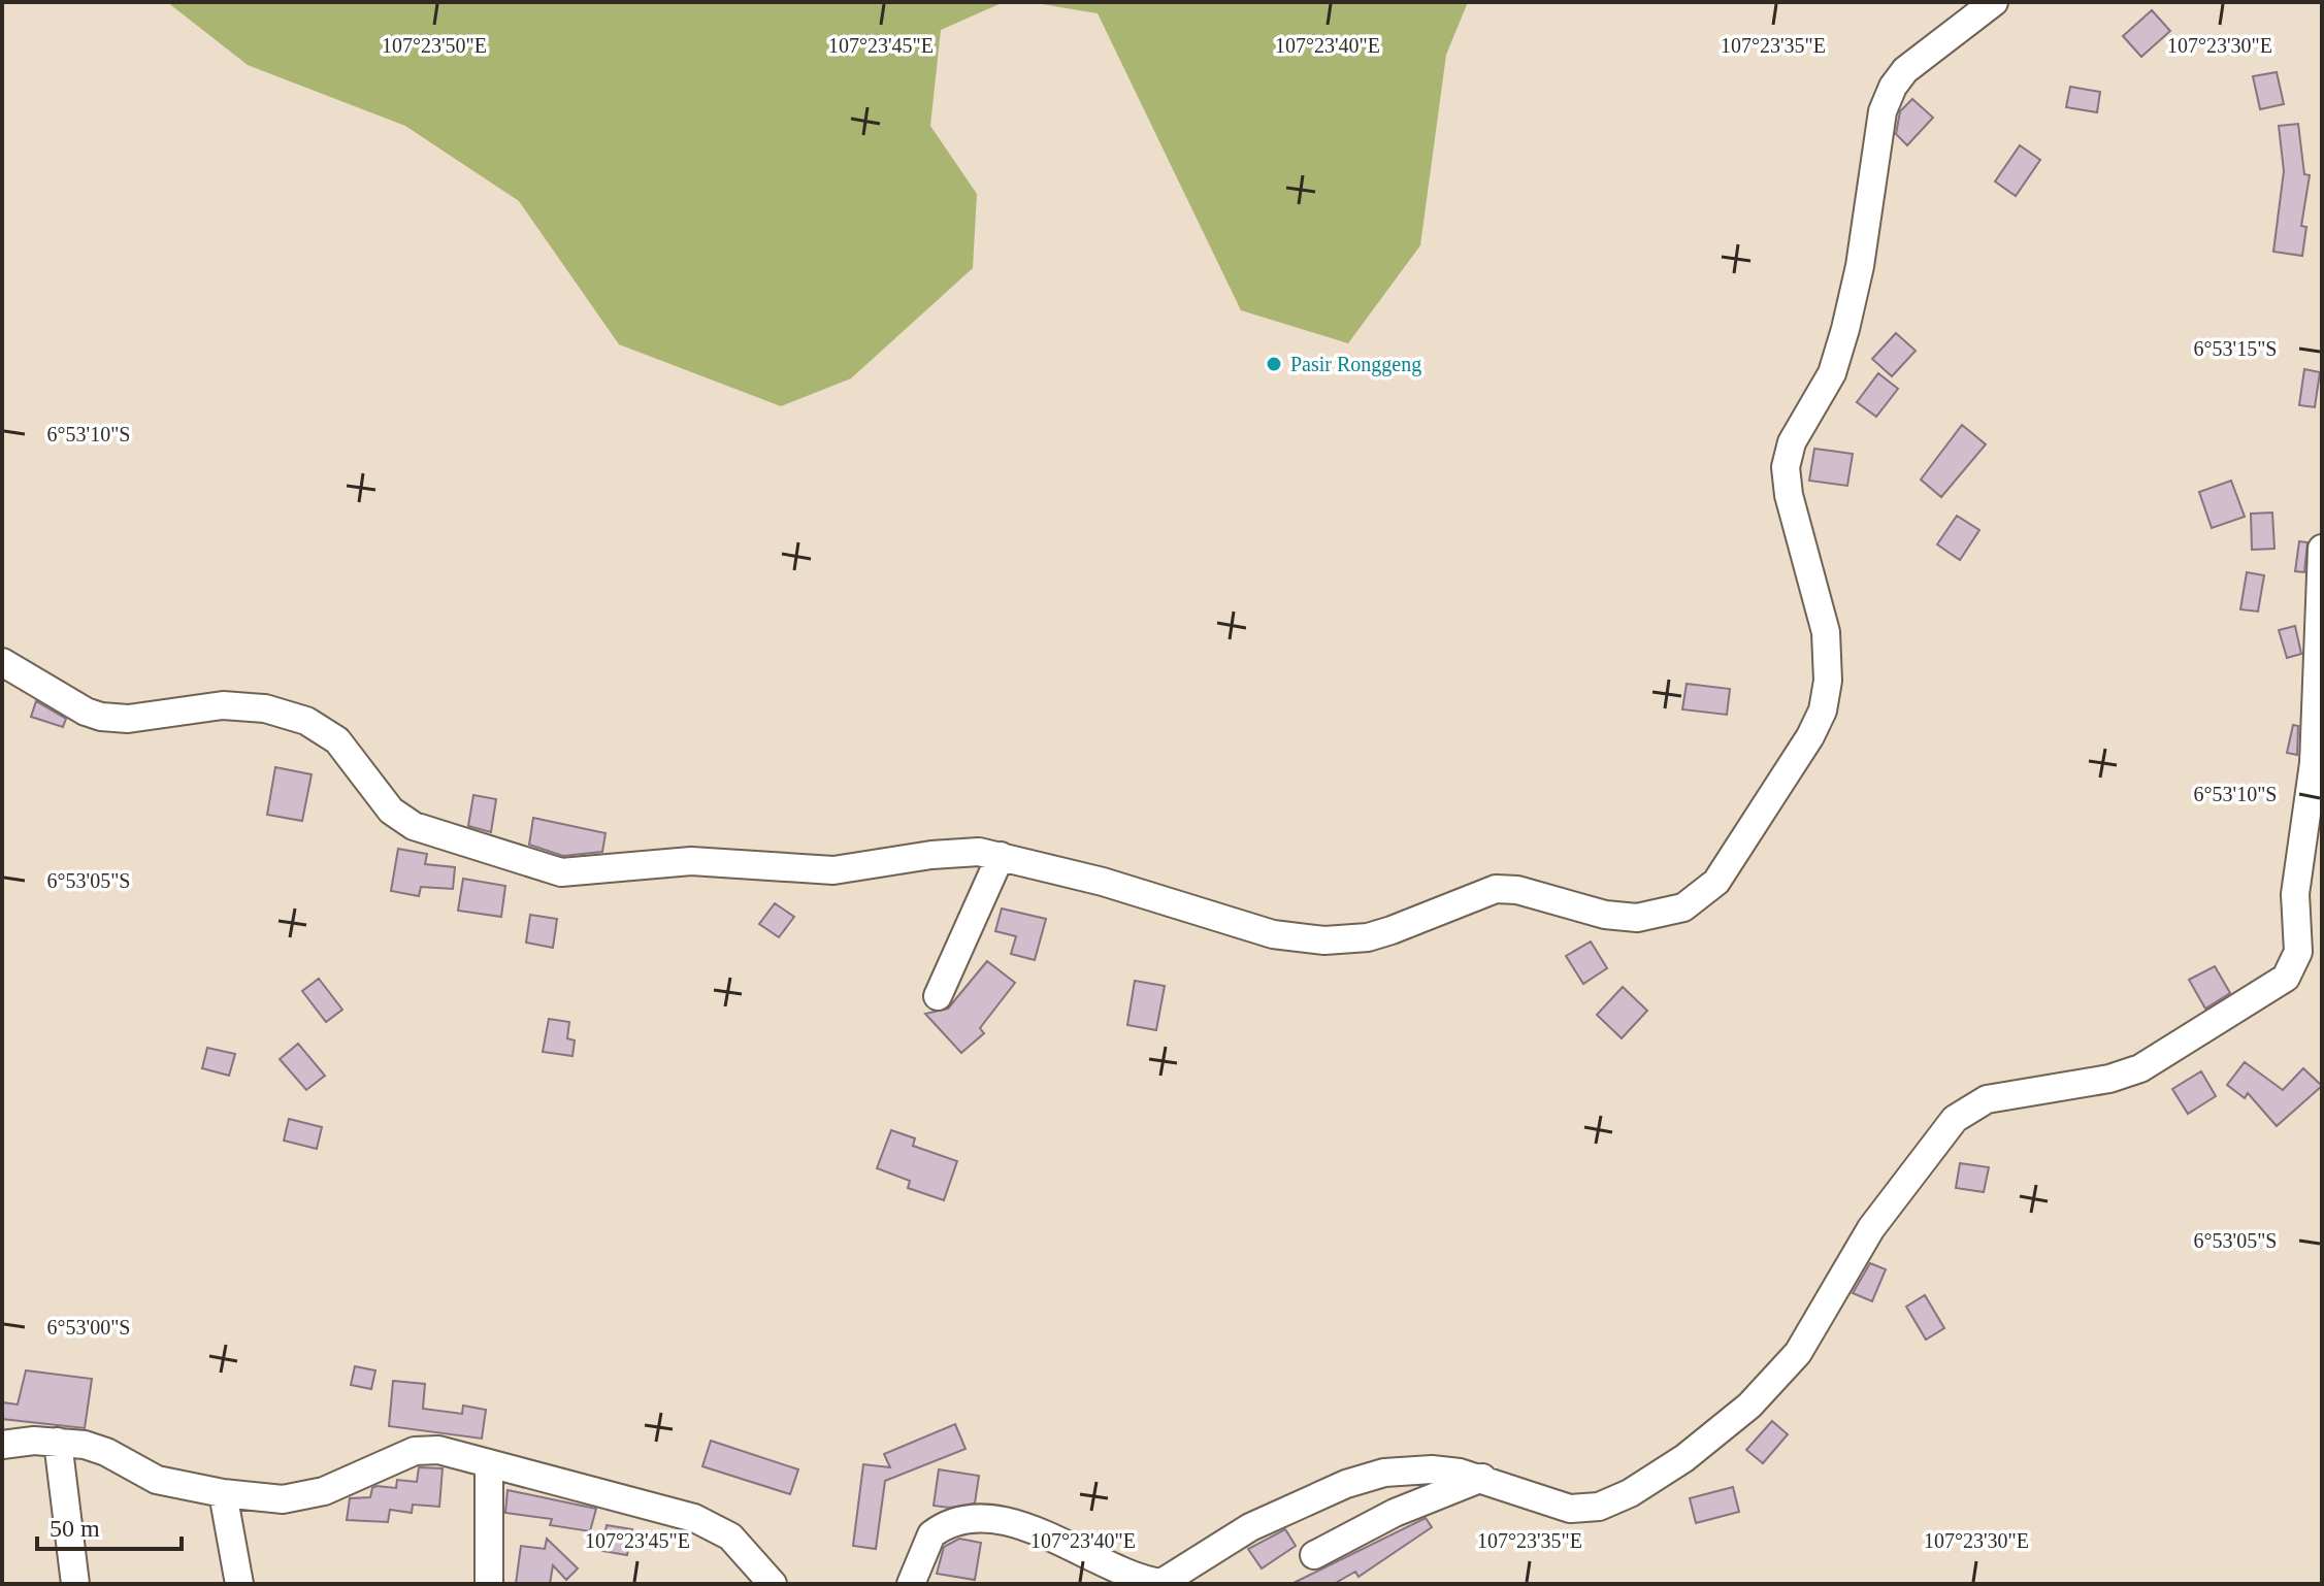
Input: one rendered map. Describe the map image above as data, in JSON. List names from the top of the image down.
{
  "places": ["Pasir Ronggeng"],
  "scale_bar": "50 m",
  "coordinates": [
    "107°23'50\"E",
    "107°23'45\"E",
    "107°23'40\"E",
    "107°23'35\"E",
    "107°23'30\"E",
    "6°53'15\"S",
    "6°53'10\"S",
    "6°53'05\"S",
    "6°53'00\"S"
  ]
}
